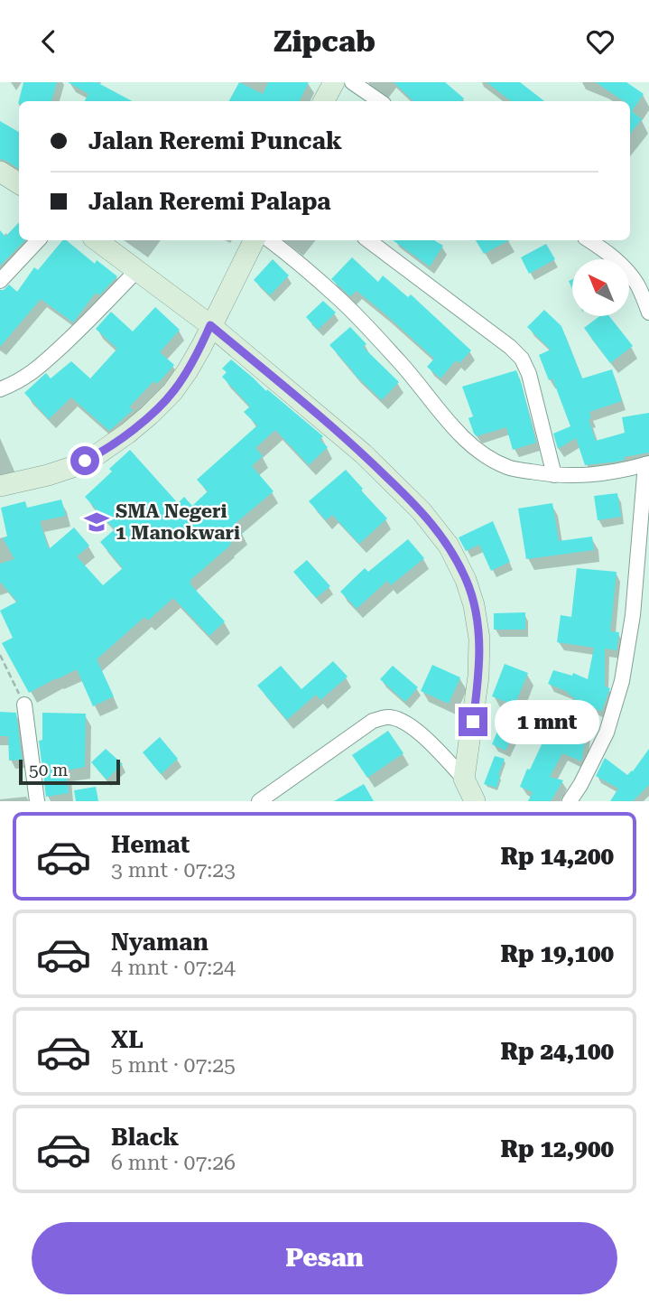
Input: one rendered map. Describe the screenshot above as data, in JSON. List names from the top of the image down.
{
  "places": {
    "school or university": ["SMA Negeri 1 Manokwari"]
  },
  "scale_bar": "50 m",
  "north": "top left",
  "page": {
    "header": "Zipcab",
    "banner": ["Jalan Reremi Puncak", "Jalan Reremi Palapa"],
    "bubble": "1 mnt",
    "scale": "50 m",
    "list": [
      {
        "name": "Hemat",
        "note": "3 mnt · 07:23",
        "value": "Rp 14,200"
      },
      {
        "name": "Nyaman",
        "note": "4 mnt · 07:24",
        "value": "Rp 19,100"
      },
      {
        "name": "XL",
        "note": "5 mnt · 07:25",
        "value": "Rp 24,100"
      },
      {
        "name": "Black",
        "note": "6 mnt · 07:26",
        "value": "Rp 12,900"
      }
    ],
    "buttons": "Pesan"
  }
}
